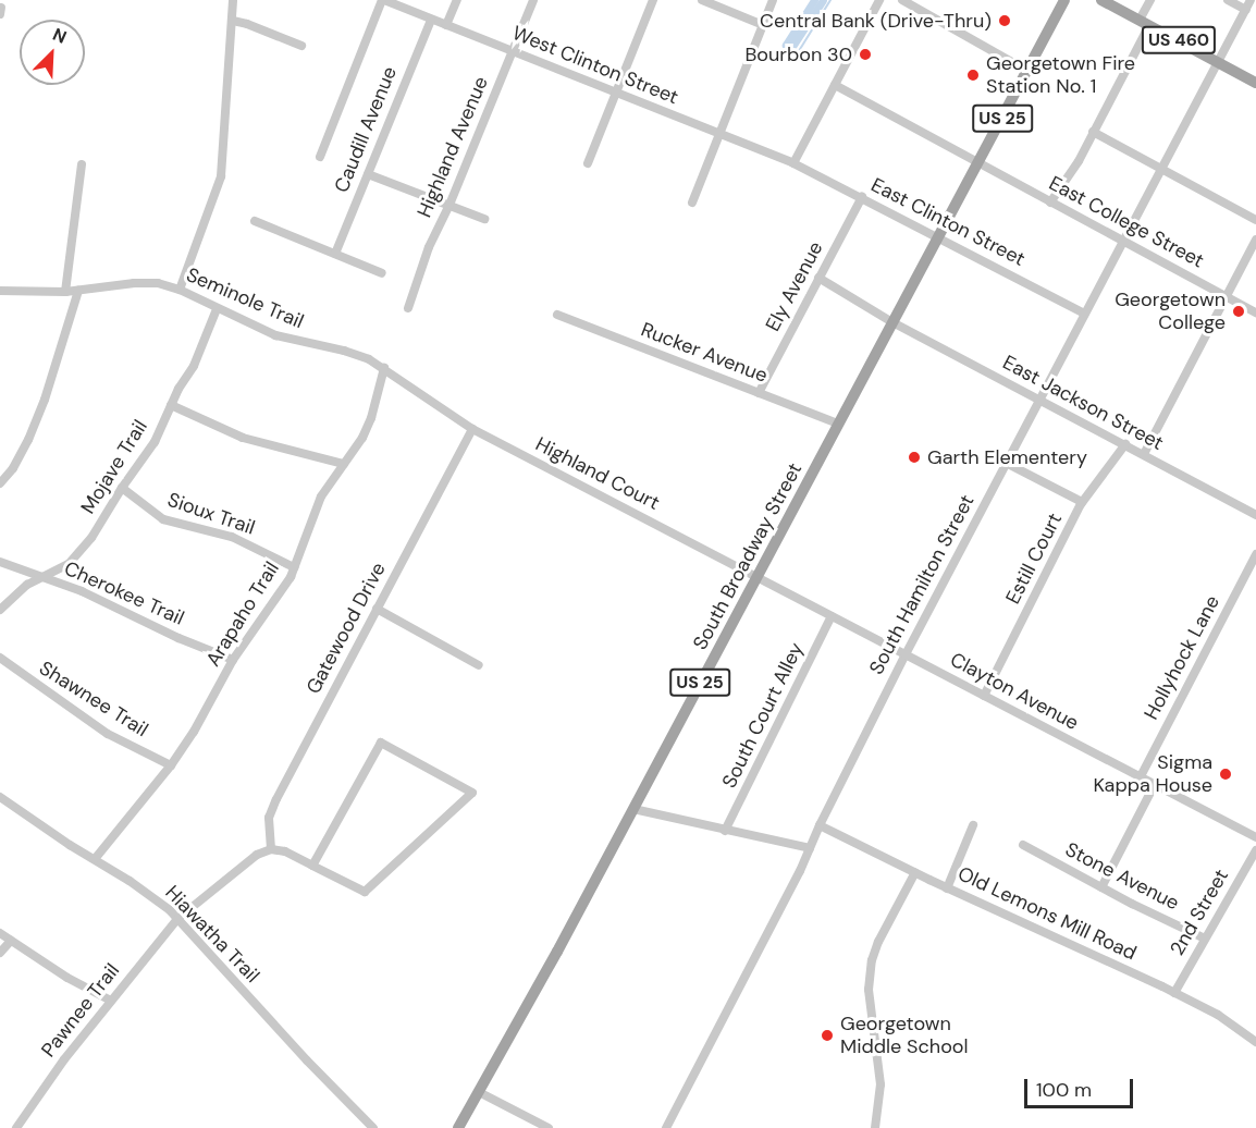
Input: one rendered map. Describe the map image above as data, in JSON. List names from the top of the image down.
{
  "streets": {
    "main road": ["US 460", "US 25", "South Broadway Street"],
    "street": [
      "West Clinton Street",
      "Caudill Avenue",
      "Highland Avenue",
      "East Clinton Street",
      "East College Street",
      "Ely Avenue",
      "Seminole Trail",
      "Rucker Avenue",
      "East Jackson Street",
      "Mojave Trail",
      "Highland Court",
      "Sioux Trail",
      "Estill Court",
      "South Hamilton Street",
      "Cherokee Trail",
      "Arapaho Trail",
      "Gatewood Drive",
      "Hollyhock Lane",
      "Clayton Avenue",
      "Shawnee Trail",
      "South Court Alley",
      "Stone Avenue",
      "2nd Street",
      "Old Lemons Mill Road",
      "Hiawatha Trail",
      "Pawnee Trail"
    ]
  },
  "crossings": [
    ["US 460", "South Hamilton Street"],
    ["West Clinton Street", "Caudill Avenue"],
    ["West Clinton Street", "Highland Avenue"],
    ["West Clinton Street", "East Clinton Street"],
    ["East Clinton Street", "Ely Avenue"],
    ["East Clinton Street", "South Broadway Street"],
    ["East Clinton Street", "South Hamilton Street"],
    ["East College Street", "South Broadway Street"],
    ["East College Street", "South Hamilton Street"],
    ["Ely Avenue", "Rucker Avenue"],
    ["Ely Avenue", "East Jackson Street"],
    ["Seminole Trail", "Mojave Trail"],
    ["Seminole Trail", "Highland Court"],
    ["Seminole Trail", "Arapaho Trail"],
    ["Rucker Avenue", "South Broadway Street"],
    ["East Jackson Street", "South Broadway Street"],
    ["East Jackson Street", "Estill Court"],
    ["East Jackson Street", "South Hamilton Street"],
    ["Mojave Trail", "Sioux Trail"],
    ["Mojave Trail", "Cherokee Trail"],
    ["Highland Court", "South Broadway Street"],
    ["Highland Court", "Gatewood Drive"],
    ["Highland Court", "Clayton Avenue"],
    ["Sioux Trail", "Arapaho Trail"],
    ["South Broadway Street", "Clayton Avenue"],
    ["Estill Court", "Clayton Avenue"],
    ["South Hamilton Street", "Clayton Avenue"],
    ["South Hamilton Street", "Old Lemons Mill Road"],
    ["Cherokee Trail", "Arapaho Trail"],
    ["Arapaho Trail", "Shawnee Trail"],
    ["Arapaho Trail", "Hiawatha Trail"],
    ["Gatewood Drive", "Pawnee Trail"],
    ["Hollyhock Lane", "Clayton Avenue"],
    ["Clayton Avenue", "South Court Alley"],
    ["Stone Avenue", "2nd Street"],
    ["2nd Street", "Old Lemons Mill Road"],
    ["Hiawatha Trail", "Pawnee Trail"]
  ],
  "places": [
    "Central Bank (Drive-Thru)",
    "Bourbon 30",
    "Georgetown Fire Station No. 1",
    "Georgetown College",
    "Garth Elementery",
    "Sigma Kappa House",
    "Georgetown Middle School"
  ],
  "scale_bar": "100 m",
  "north": "top right"
}
